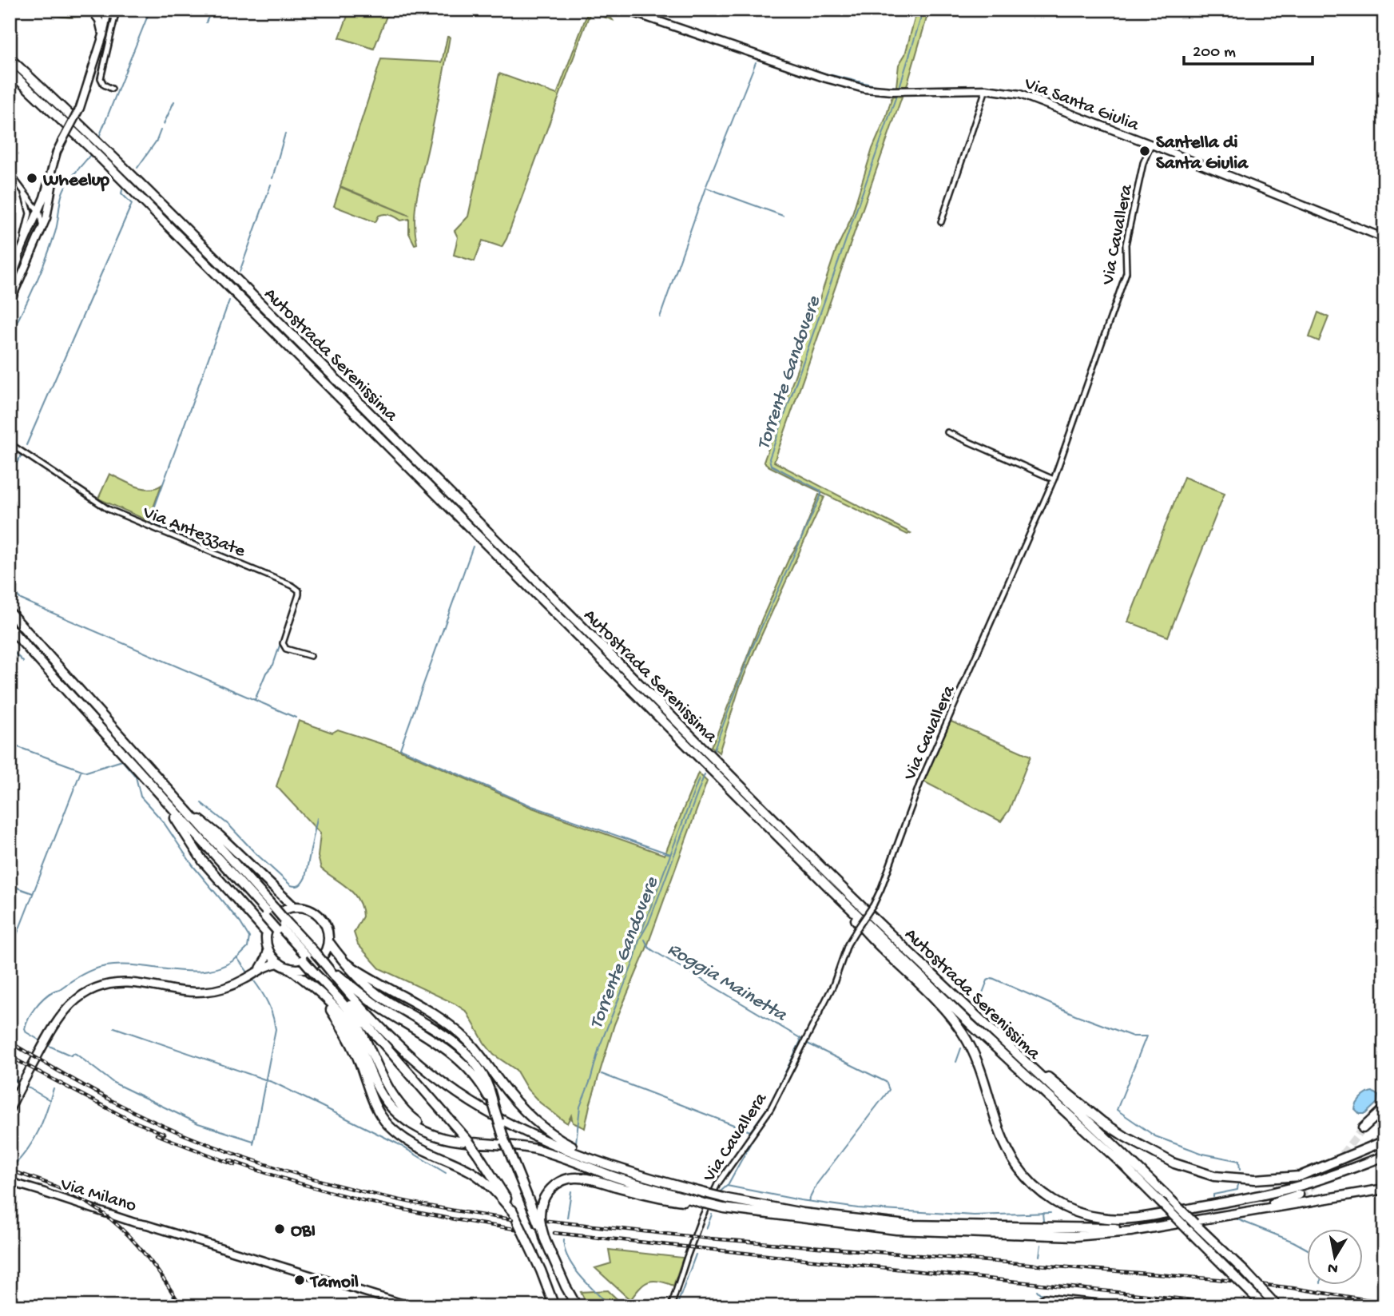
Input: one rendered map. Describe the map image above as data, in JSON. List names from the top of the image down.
{
  "streets": {
    "highway": ["Autostrada Serenissima"],
    "street": [
      "Via Santa Giulia",
      "Via Cavallera",
      "Via Antezzate",
      "Via Milano"
    ]
  },
  "crossings": [
    ["Via Santa Giulia", "Via Cavallera"]
  ],
  "water": ["Torrente Gandovere", "Roggia Mainetta"],
  "places": [
    "Santella di Santa Giulia",
    "Wheelup",
    "OBI",
    "Tamoil"
  ],
  "scale_bar": "200 m",
  "north": "bottom"
}
